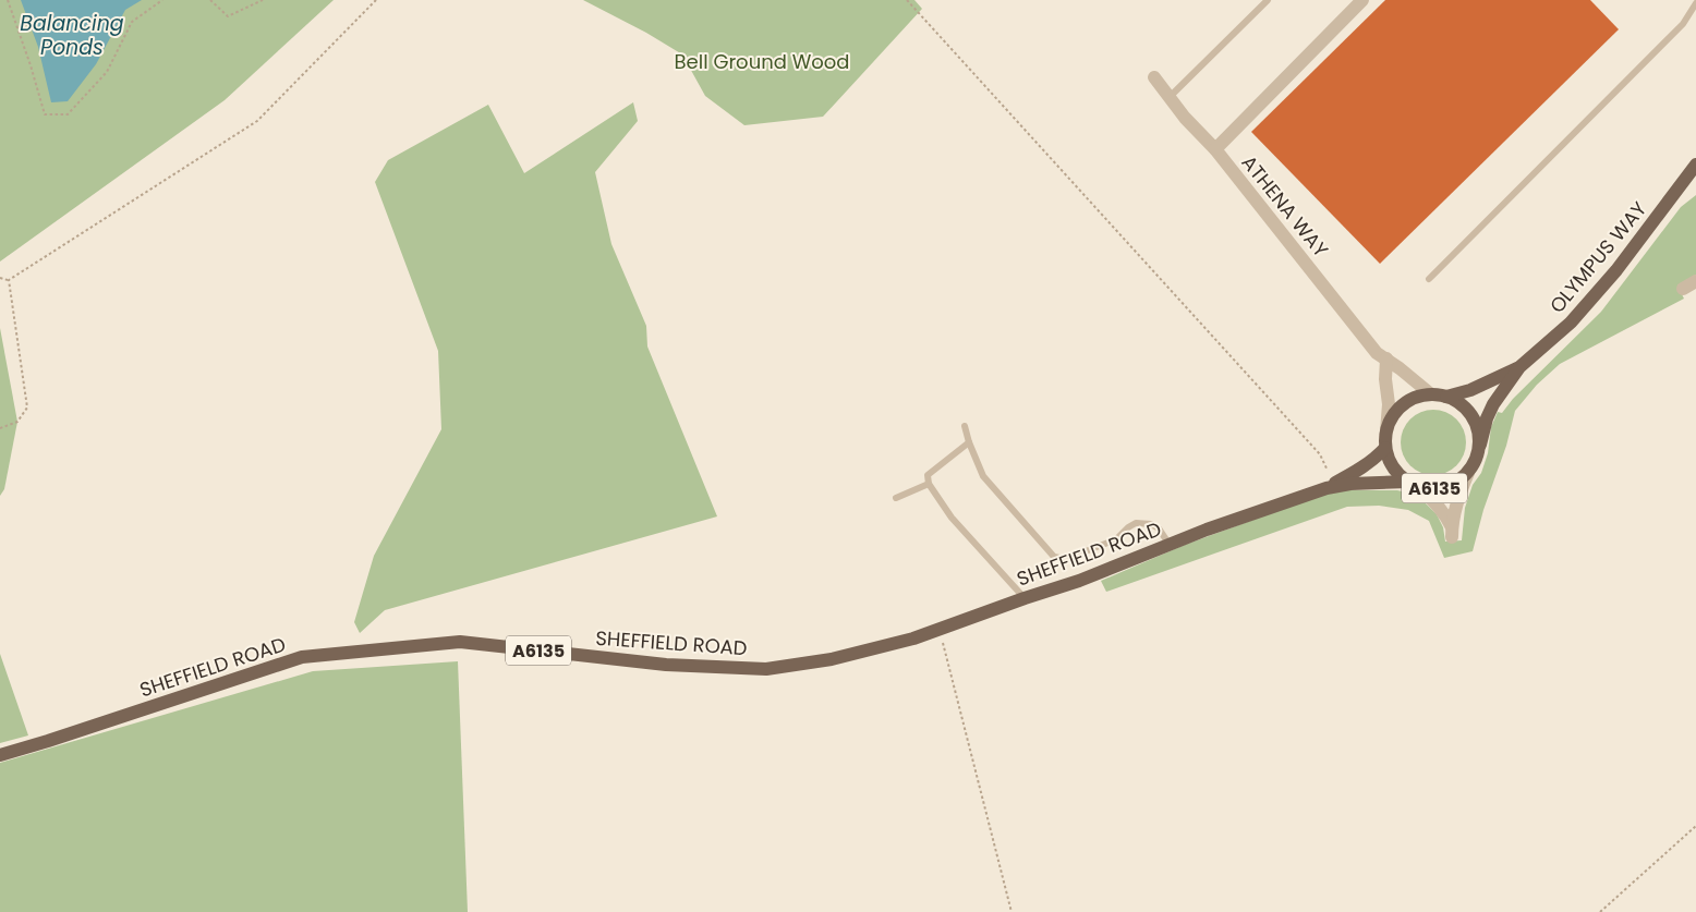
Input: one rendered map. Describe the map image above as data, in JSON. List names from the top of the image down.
{
  "streets": {
    "main road": ["OLYMPUS WAY", "A6135", "SHEFFIELD ROAD"],
    "street": ["ATHENA WAY"]
  },
  "crossings": [
    ["ATHENA WAY", "OLYMPUS WAY"],
    ["ATHENA WAY", "A6135"],
    ["ATHENA WAY", "SHEFFIELD ROAD"],
    ["OLYMPUS WAY", "A6135"],
    ["OLYMPUS WAY", "SHEFFIELD ROAD"],
    ["A6135", "SHEFFIELD ROAD"]
  ],
  "water": ["Balancing Ponds"],
  "parks": ["Bell Ground Wood"]
}
